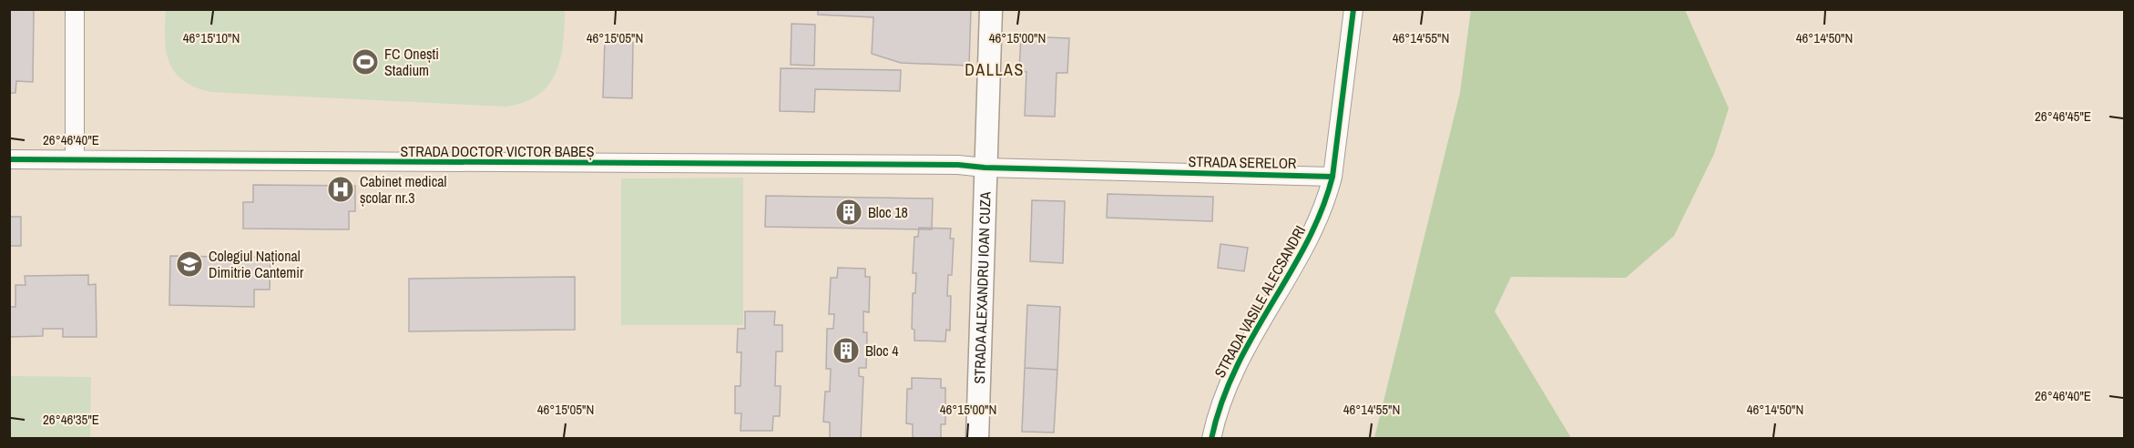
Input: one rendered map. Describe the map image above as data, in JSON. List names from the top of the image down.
{
  "streets": {
    "main road": ["STRADA ALEXANDRU IOAN CUZA"],
    "street": ["STRADA DOCTOR VICTOR BABEȘ", "STRADA SERELOR", "STRADA VASILE ALECSANDRI"]
  },
  "crossings": [
    ["STRADA DOCTOR VICTOR BABEȘ", "STRADA SERELOR"],
    ["STRADA DOCTOR VICTOR BABEȘ", "STRADA ALEXANDRU IOAN CUZA"],
    ["STRADA SERELOR", "STRADA ALEXANDRU IOAN CUZA"],
    ["STRADA SERELOR", "STRADA VASILE ALECSANDRI"]
  ],
  "districts": ["DALLAS"],
  "places": {
    "sports": ["FC Onești Stadium"],
    "hospital": ["Cabinet medical școlar nr.3"],
    "building": ["Bloc 18", "Bloc 4"],
    "school or university": ["Colegiul Național Dimitrie Cantemir"]
  },
  "coordinates": [
    "46°15'10\"N",
    "46°15'05\"N",
    "46°15'00\"N",
    "46°14'55\"N",
    "46°14'50\"N",
    "26°46'45\"E",
    "26°46'40\"E",
    "26°46'35\"E"
  ]
}
